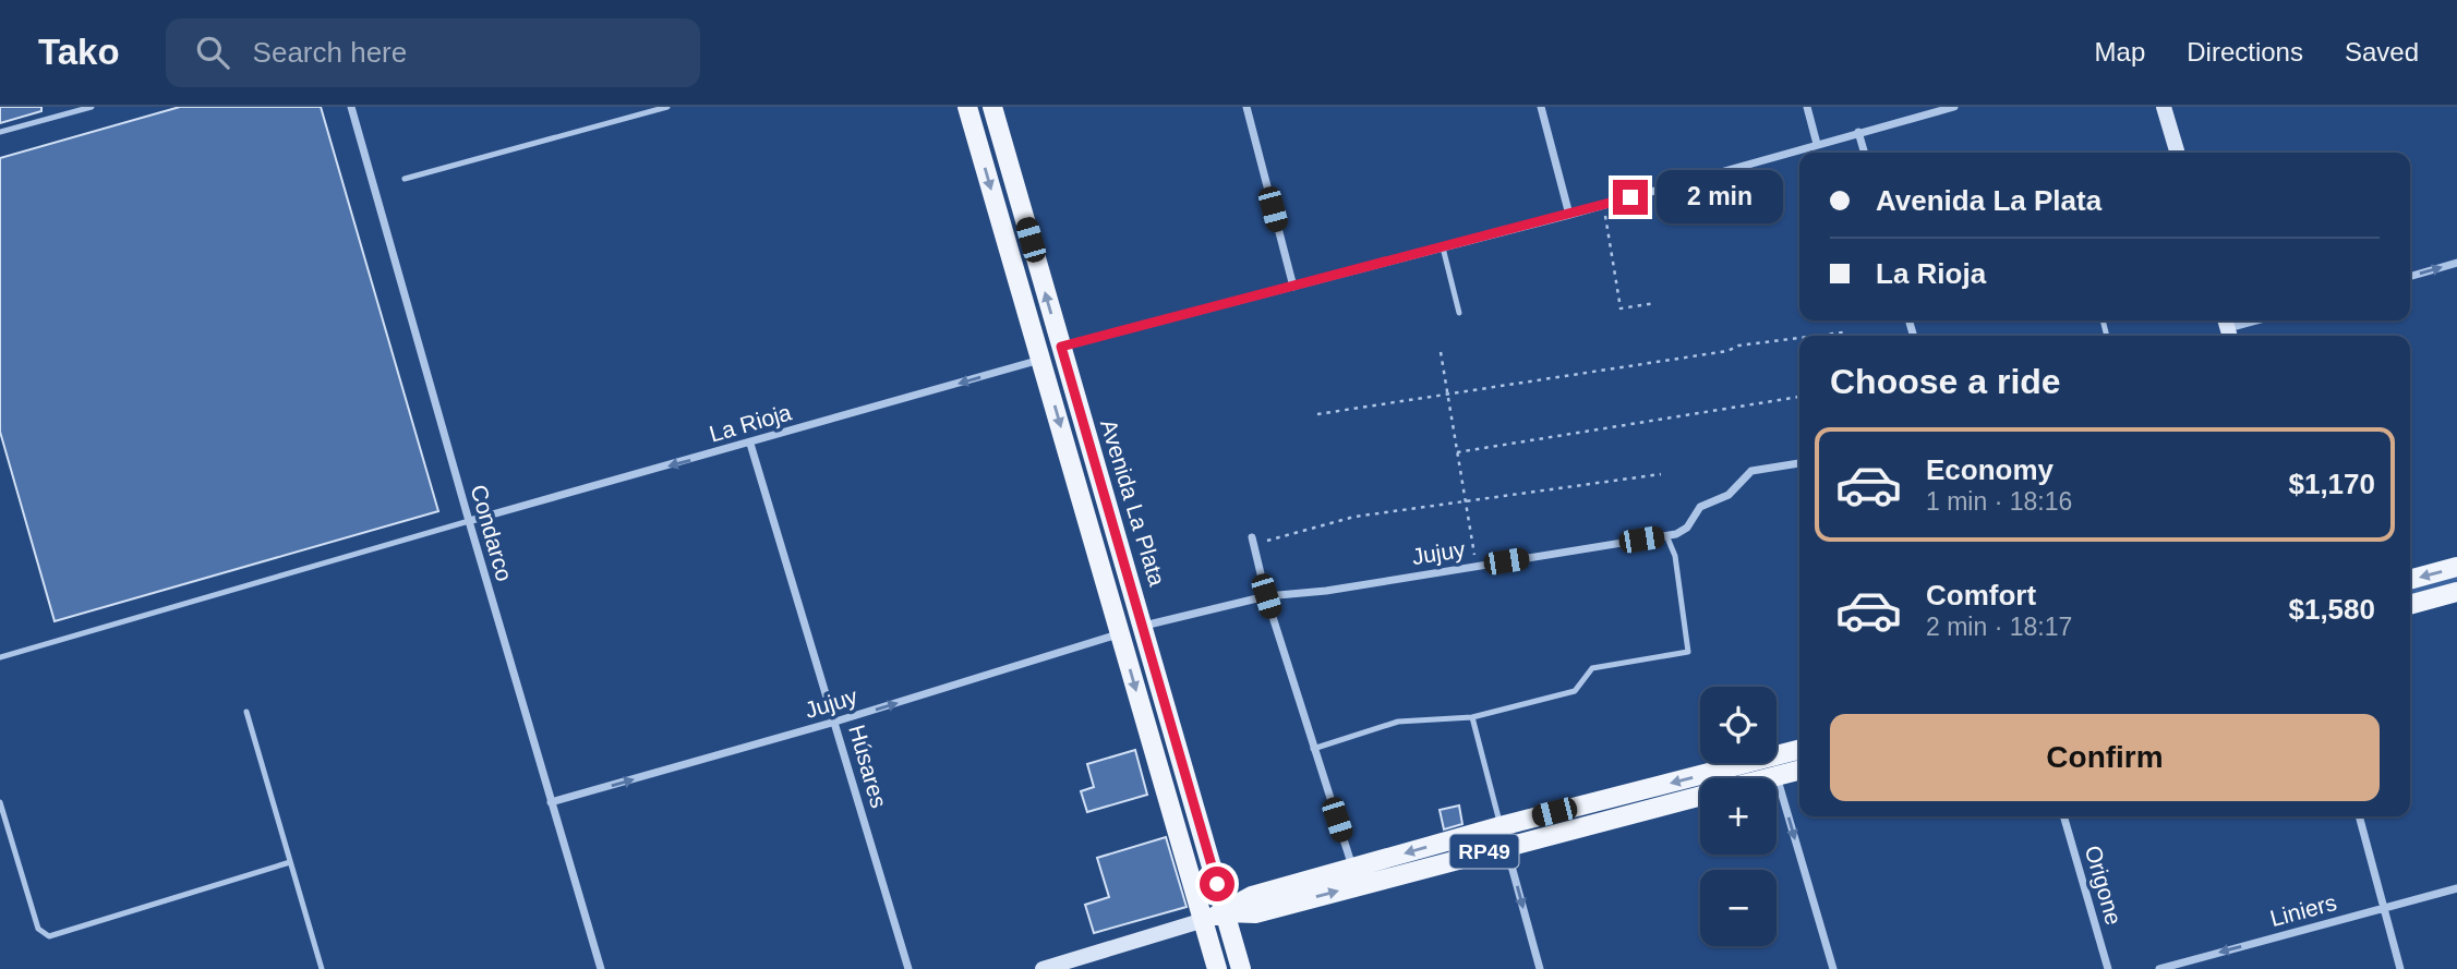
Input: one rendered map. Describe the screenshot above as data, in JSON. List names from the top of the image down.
{
  "streets": {
    "main road": ["Avenida La Plata", "RP49"],
    "street": [
      "La Rioja",
      "Condarco",
      "Jujuy",
      "Húsares",
      "Origone",
      "Liniers"
    ]
  },
  "crossings": [
    ["La Rioja", "Avenida La Plata"],
    ["La Rioja", "Condarco"],
    ["La Rioja", "Húsares"],
    ["Avenida La Plata", "Jujuy"],
    ["Avenida La Plata", "RP49"],
    ["Condarco", "Jujuy"],
    ["Jujuy", "Húsares"]
  ],
  "one_way": ["La Rioja", "Jujuy", "Liniers"],
  "page": {
    "header": "Tako",
    "search": "Search here",
    "nav": ["Map", "Directions", "Saved"],
    "banner": ["Avenida La Plata", "La Rioja"],
    "bubble": "2 min",
    "heading": "Choose a ride",
    "list": [
      {
        "name": "Economy",
        "note": "1 min · 18:16",
        "value": "$1,170"
      },
      {
        "name": "Comfort",
        "note": "2 min · 18:17",
        "value": "$1,580"
      }
    ],
    "map_buttons": ["+", "−"],
    "buttons": "Confirm"
  }
}
